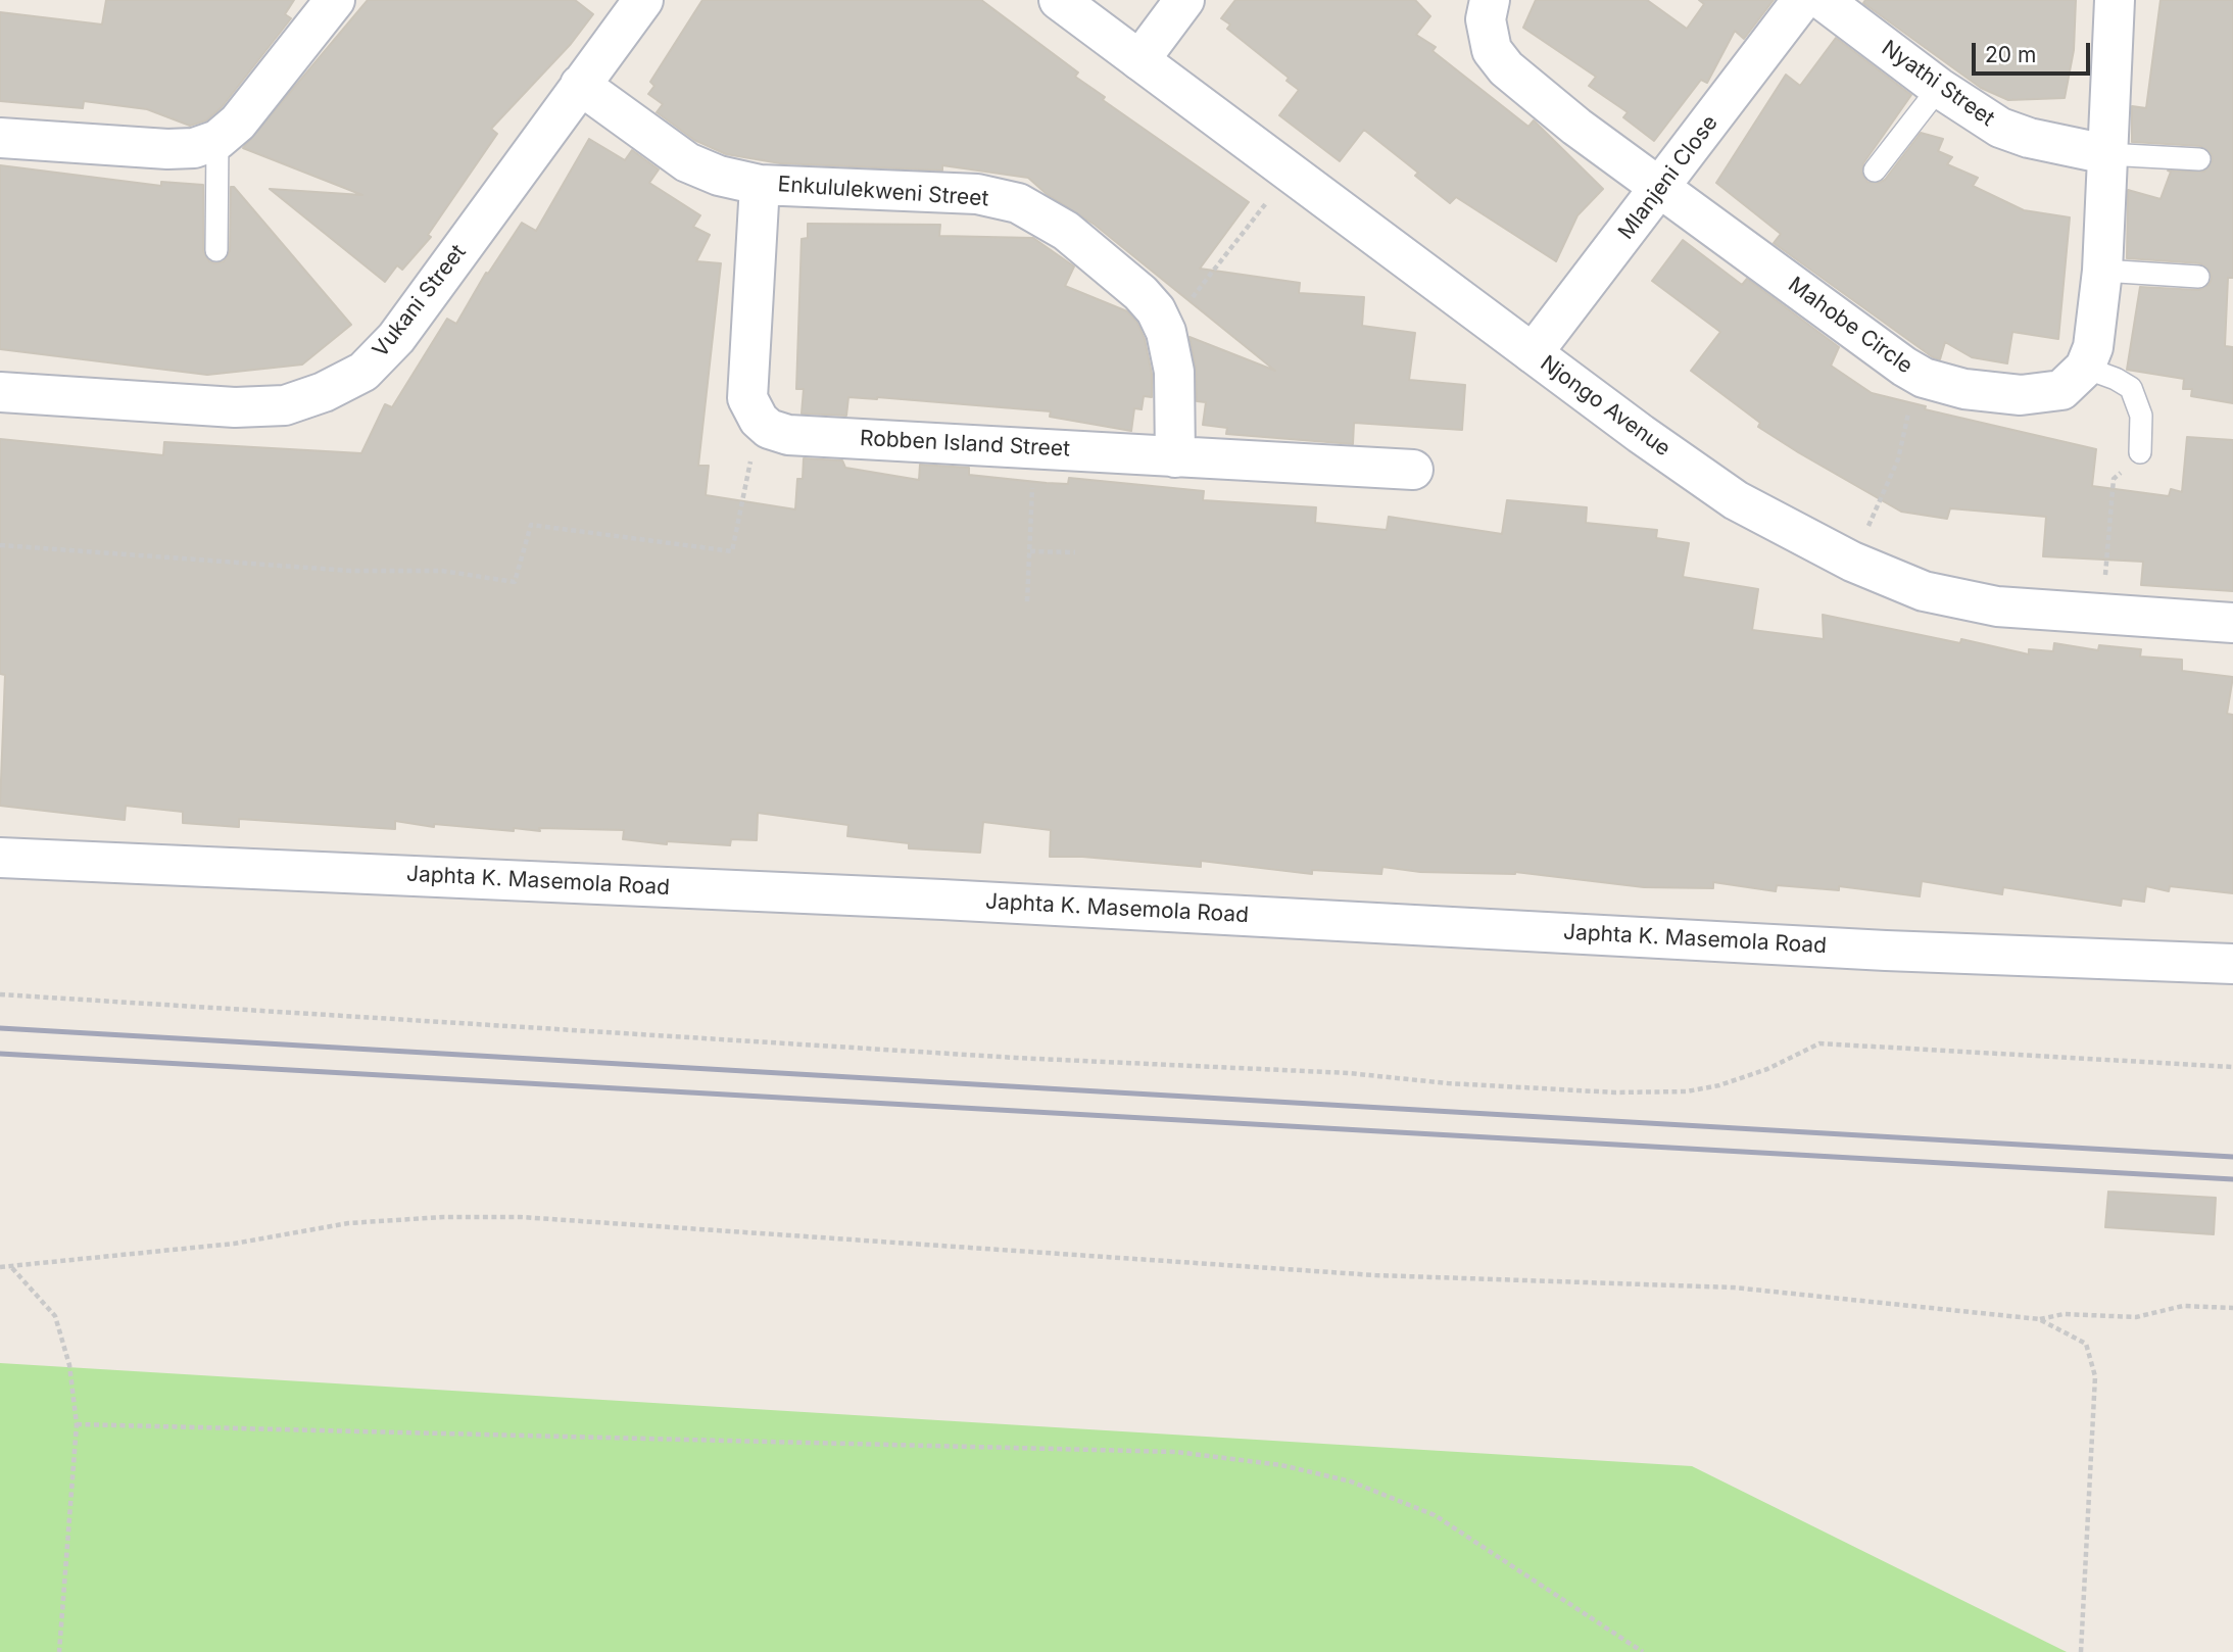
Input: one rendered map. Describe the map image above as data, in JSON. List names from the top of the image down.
{
  "streets": {
    "street": [
      "Nyathi Street",
      "Mlanjeni Close",
      "Enkululekweni Street",
      "Vukani Street",
      "Mahobe Circle",
      "Njongo Avenue",
      "Robben Island Street",
      "Japhta K. Masemola Road"
    ]
  },
  "crossings": [
    ["Mlanjeni Close", "Mahobe Circle"],
    ["Mlanjeni Close", "Njongo Avenue"],
    ["Enkululekweni Street", "Vukani Street"],
    ["Enkululekweni Street", "Robben Island Street"]
  ],
  "scale_bar": "20 m"
}
